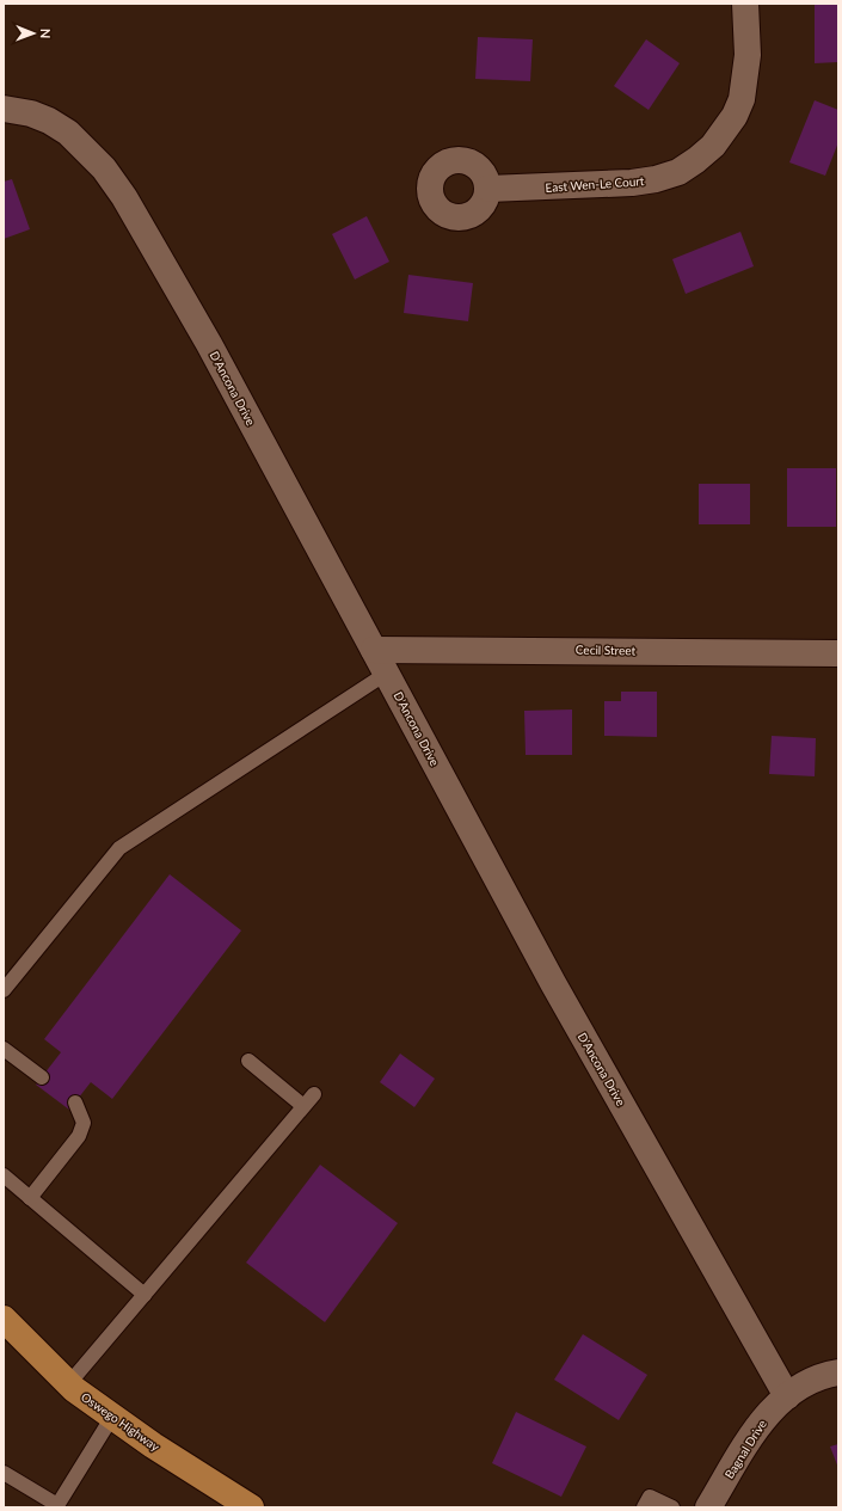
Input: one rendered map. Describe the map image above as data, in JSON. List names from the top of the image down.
{
  "streets": {
    "main road": ["Oswego Highway"],
    "street": [
      "East Wen-Le Court",
      "D'Ancona Drive",
      "Cecil Street",
      "Bagnal Drive"
    ]
  },
  "crossings": [
    ["D'Ancona Drive", "Cecil Street"],
    ["D'Ancona Drive", "Bagnal Drive"]
  ],
  "north": "right"
}
